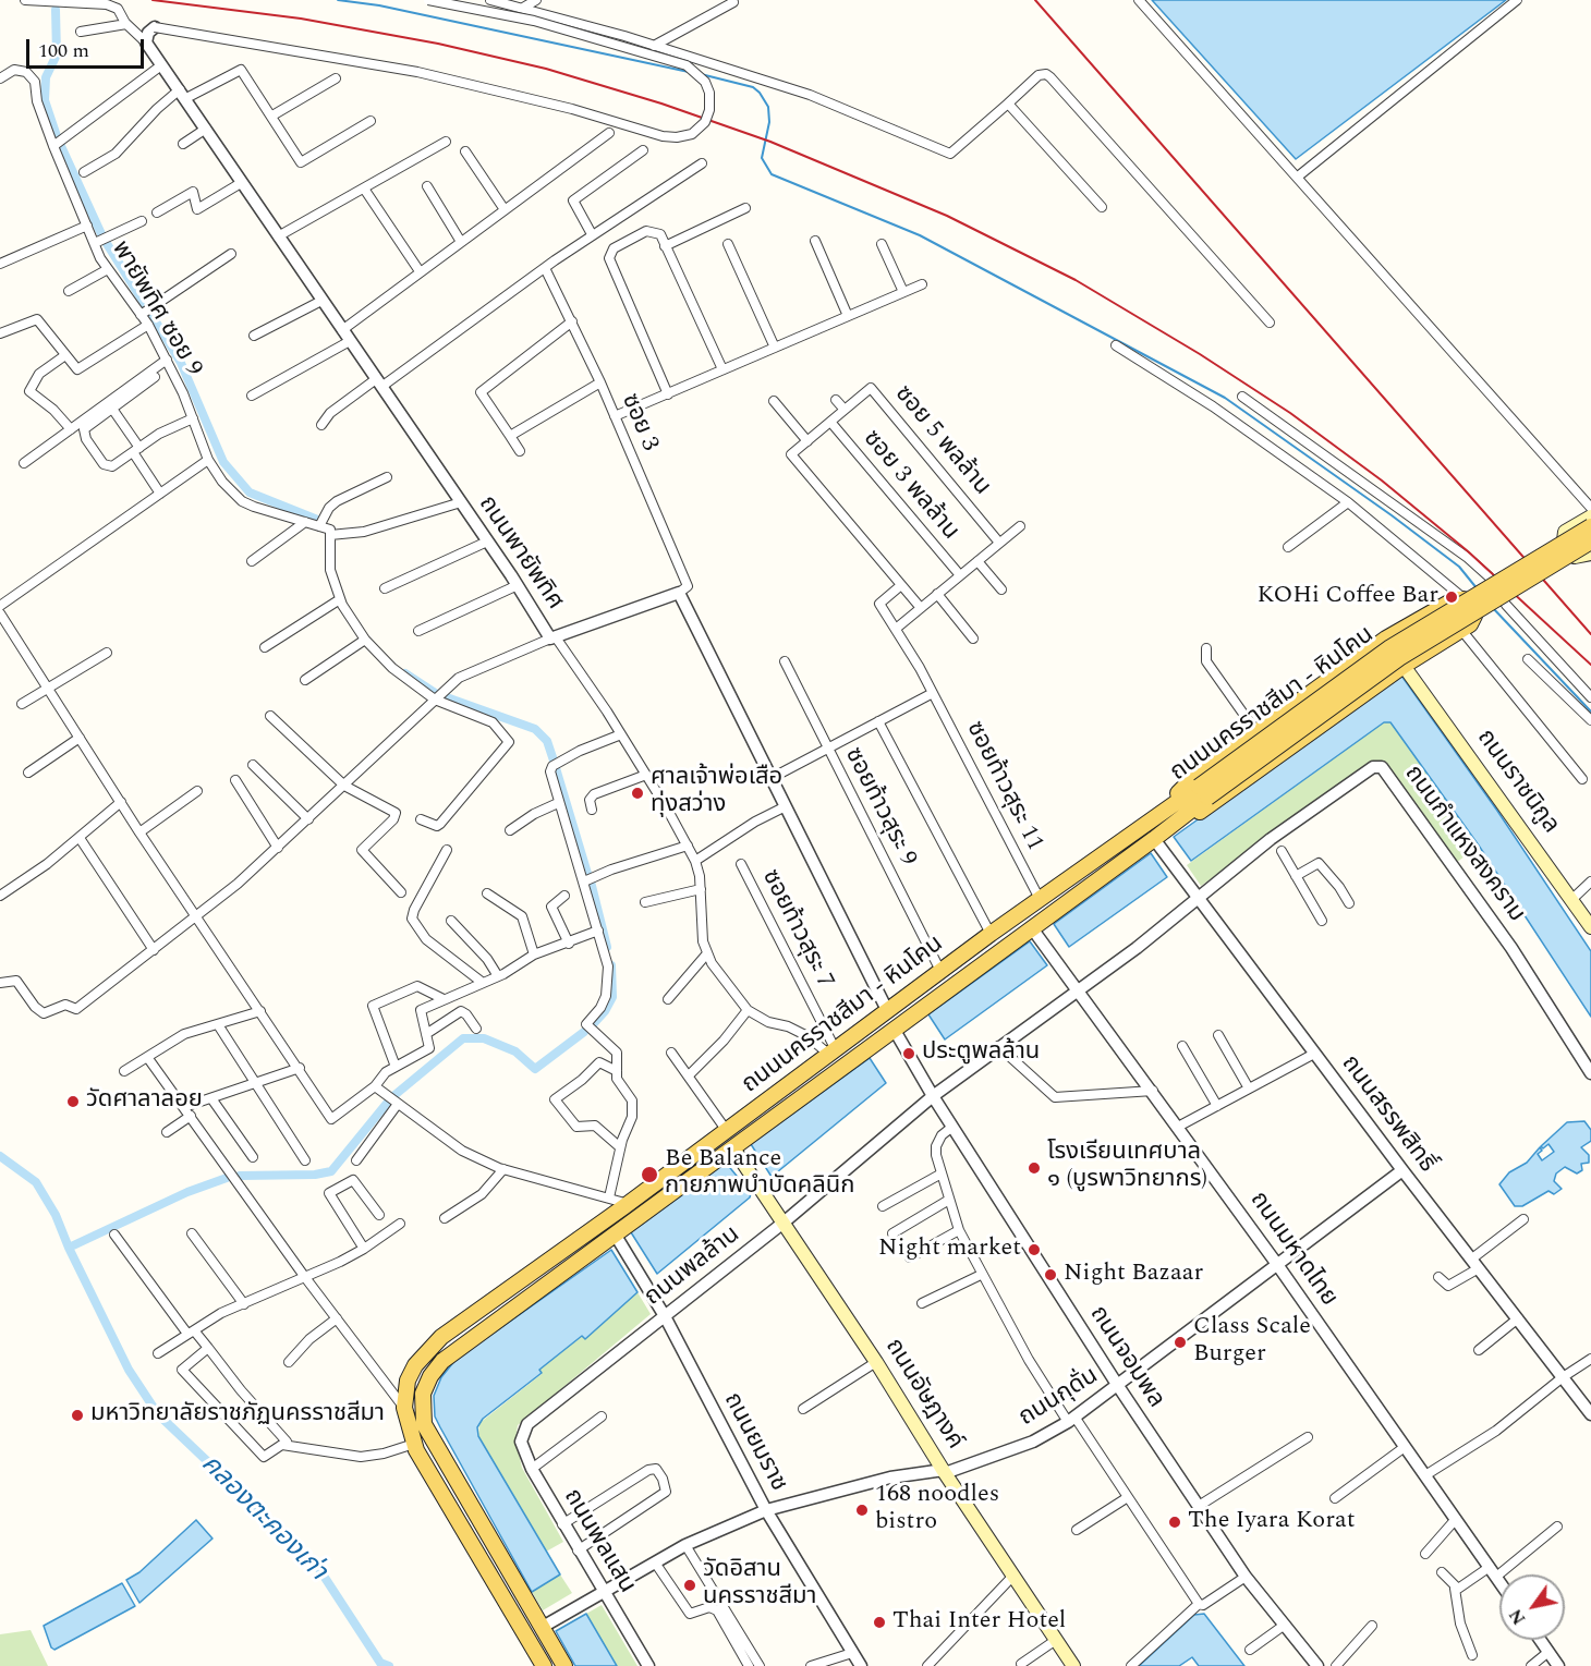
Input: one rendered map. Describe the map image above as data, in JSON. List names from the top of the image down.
{
  "streets": {
    "main road": ["ถนนนครราชสีมา - หินโคน", "ถนนราชนิกูล", "ถนนอัษฎางค์"],
    "street": [
      "พายัพทิศ ซอย 9",
      "ซอย 3",
      "ซอย 5 พลล้าน",
      "ซอย 3 พลล้าน",
      "ถนนพายัพทิศ",
      "ซอยท้าวสุระ 11",
      "ซอยท้าวสุระ 9",
      "ถนนกำแหงสงคราม",
      "ซอยท้าวสุระ 7",
      "ถนนสรรพสิทธิ์",
      "ถนนมหาดไทย",
      "ถนนพลล้าน",
      "ถนนจอมพล",
      "ถนนกุดั่น",
      "ถนนยมราช",
      "ถนนพลแสน"
    ]
  },
  "crossings": [
    ["พายัพทิศ ซอย 9", "ถนนพายัพทิศ"],
    ["ซอย 3", "ถนนพายัพทิศ"],
    ["ซอย 5 พลล้าน", "ซอย 3 พลล้าน"],
    ["ซอย 5 พลล้าน", "ซอยท้าวสุระ 11"],
    ["ถนนนครราชสีมา - หินโคน", "ซอยท้าวสุระ 11"],
    ["ถนนนครราชสีมา - หินโคน", "ซอยท้าวสุระ 9"],
    ["ถนนนครราชสีมา - หินโคน", "ซอยท้าวสุระ 7"],
    ["ถนนกำแหงสงคราม", "ถนนสรรพสิทธิ์"],
    ["ถนนกำแหงสงคราม", "ถนนพลล้าน"],
    ["ถนนสรรพสิทธิ์", "ถนนพลล้าน"],
    ["ถนนสรรพสิทธิ์", "ถนนกุดั่น"],
    ["ถนนมหาดไทย", "ถนนพลล้าน"],
    ["ถนนมหาดไทย", "ถนนกุดั่น"],
    ["ถนนพลล้าน", "ถนนจอมพล"],
    ["ถนนพลล้าน", "ถนนอัษฎางค์"],
    ["ถนนพลล้าน", "ถนนยมราช"],
    ["ถนนพลล้าน", "ถนนพลแสน"],
    ["ถนนจอมพล", "ถนนกุดั่น"],
    ["ถนนอัษฎางค์", "ถนนกุดั่น"],
    ["ถนนกุดั่น", "ถนนยมราช"],
    ["ถนนกุดั่น", "ถนนพลแสน"]
  ],
  "water": ["คลองตะคองเก่า"],
  "places": [
    "KOHi Coffee Bar",
    "ศาลเจ้าพ่อเสือ ทุ่งสว่าง",
    "ประตูพลล้าน",
    "วัดศาลาลอย",
    "โรงเรียนเทศบาล ๑ (บูรพาวิทยากร)",
    "Be Balance กายภาพบำบัดคลินิก",
    "Night market",
    "Night Bazaar",
    "Class Scale Burger",
    "มหาวิทยาลัยราชภัฏนครราชสีมา",
    "168 noodles bistro",
    "The Iyara Korat",
    "วัดอิสาน นครราชสีมา",
    "Thai Inter Hotel"
  ],
  "scale_bar": "100 m",
  "north": "bottom left"
}
